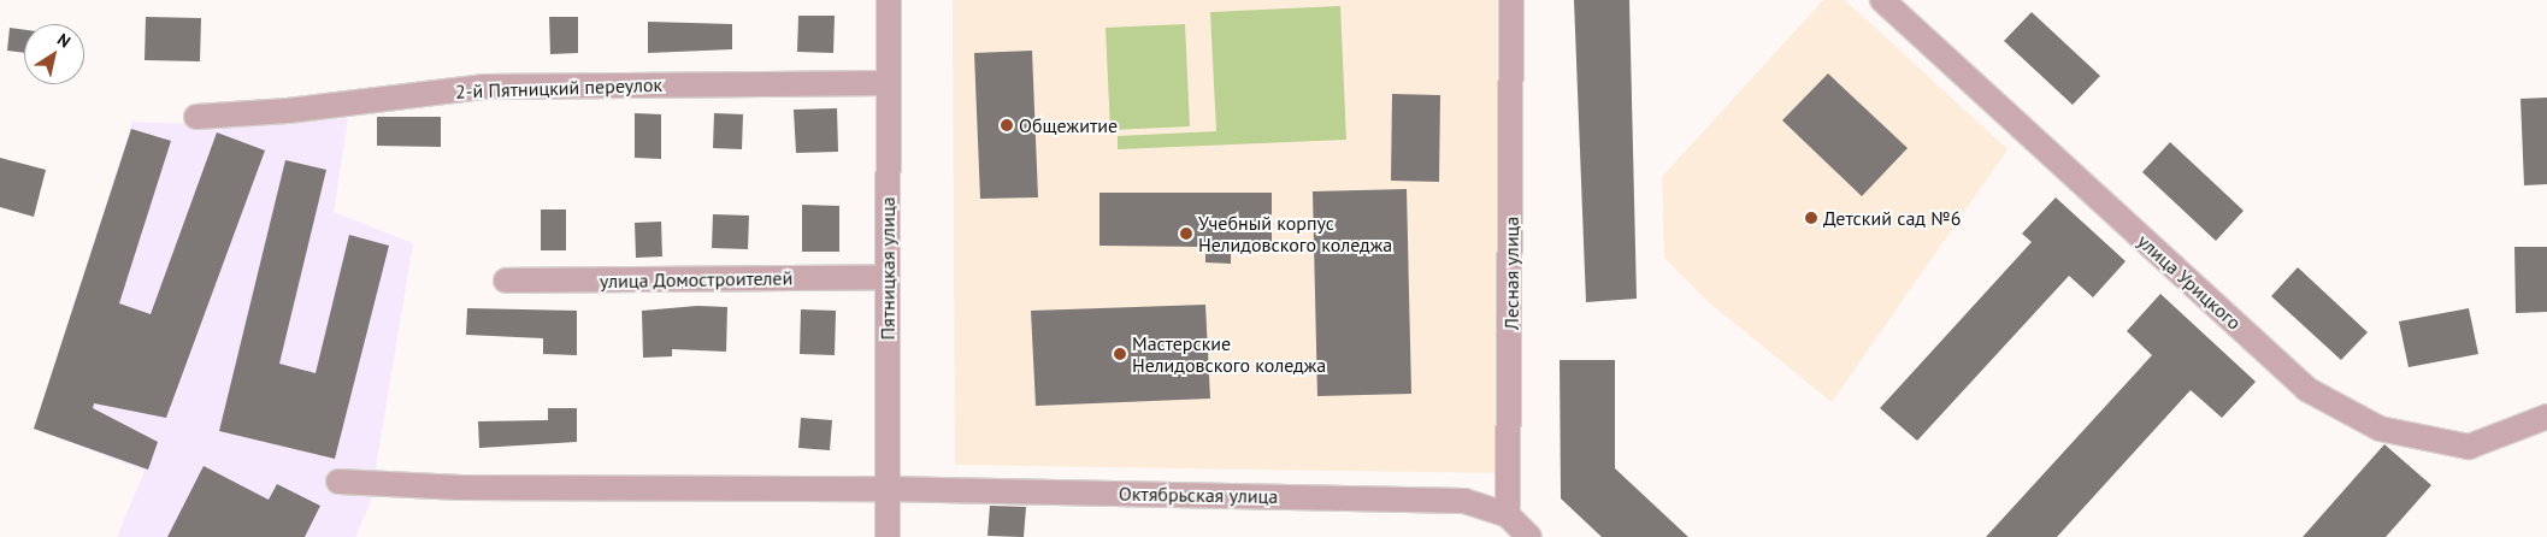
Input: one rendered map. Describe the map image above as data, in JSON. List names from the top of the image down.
{
  "streets": {
    "street": [
      "2-й Пятницкий переулок",
      "Пятницкая улица",
      "Лесная улица",
      "улица Домостроителей",
      "улица Урицкого",
      "Октябрьская улица"
    ]
  },
  "crossings": [
    ["2-й Пятницкий переулок", "Пятницкая улица"],
    ["Пятницкая улица", "улица Домостроителей"],
    ["Пятницкая улица", "Октябрьская улица"],
    ["Лесная улица", "Октябрьская улица"]
  ],
  "places": [
    "Общежитие",
    "Детский сад №6",
    "Учебный корпус Нелидовского коледжа",
    "Мастерские Нелидовского коледжа"
  ],
  "north": "top right"
}
